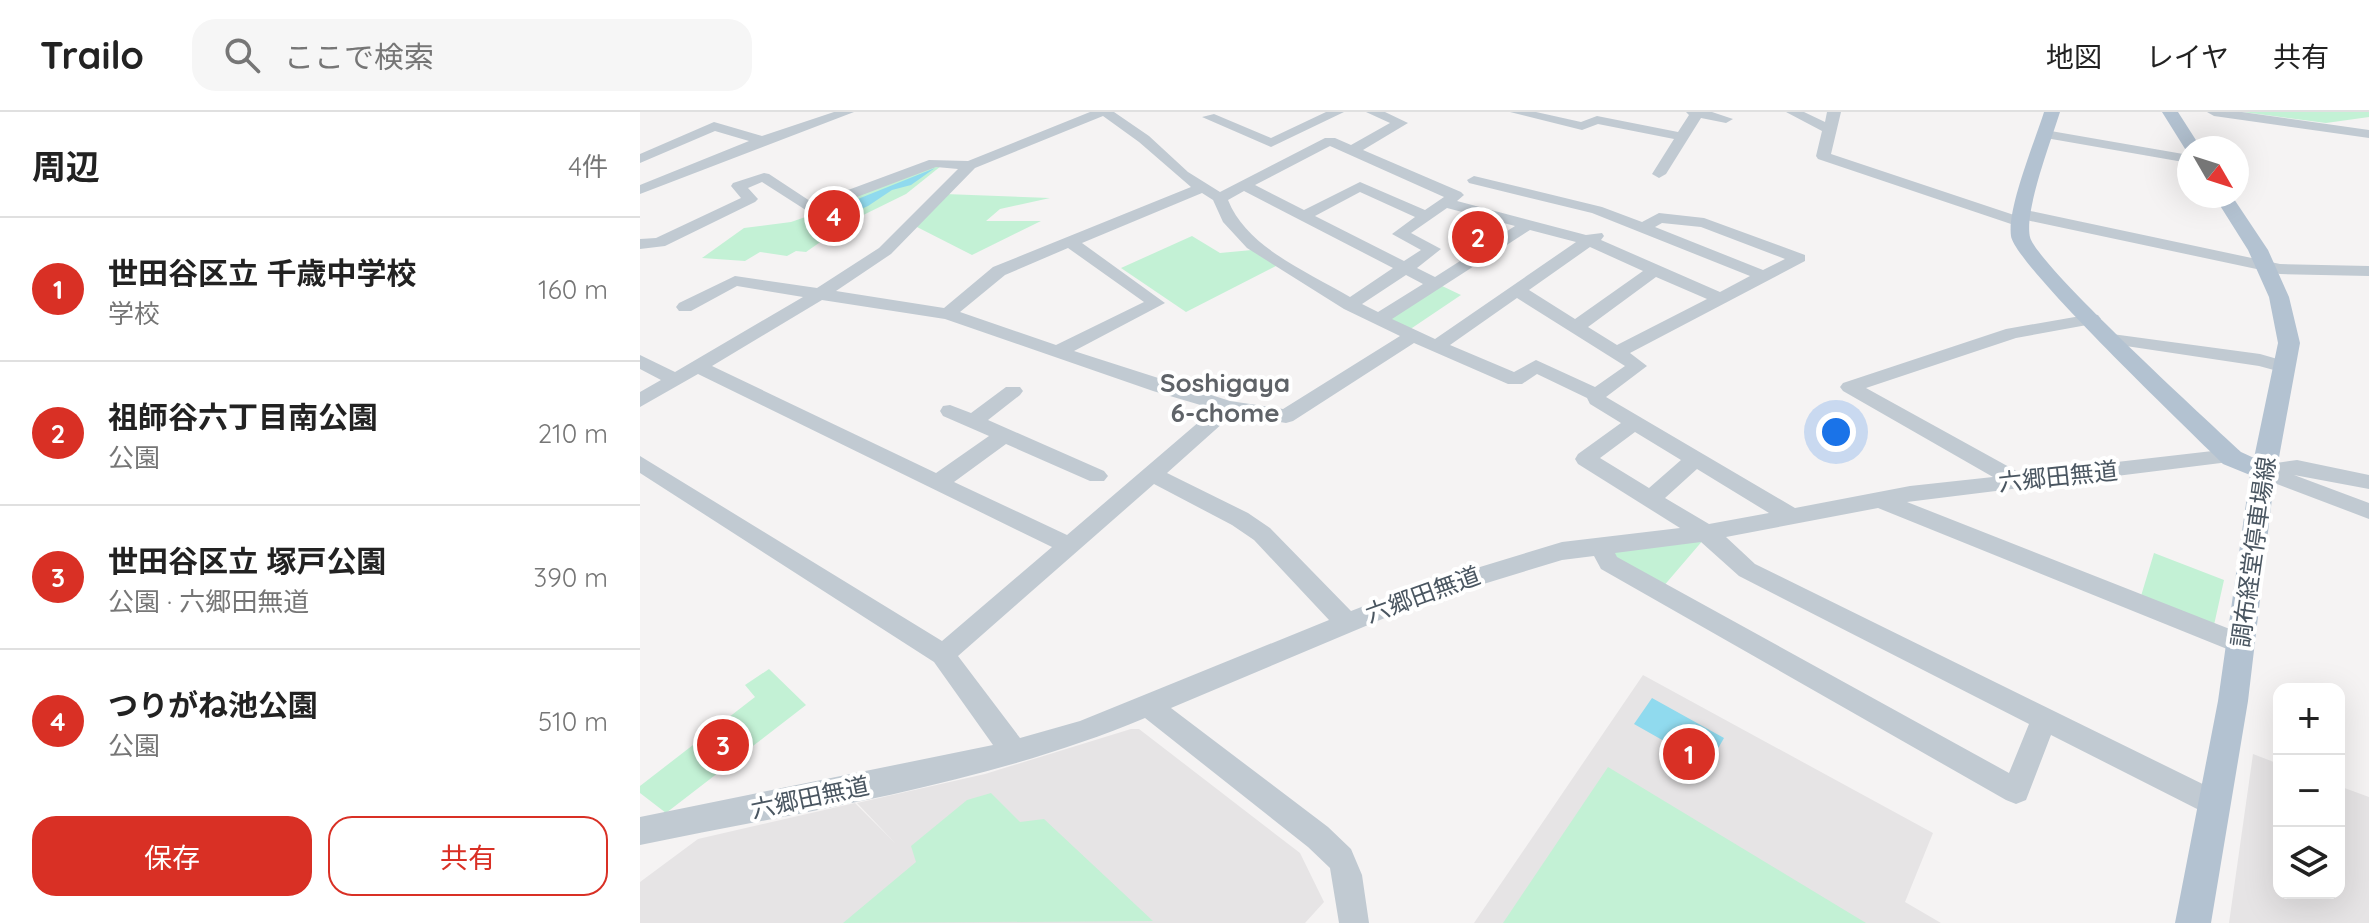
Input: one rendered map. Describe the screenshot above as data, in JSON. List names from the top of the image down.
{
  "streets": {
    "main road": ["調布経堂停車場線"],
    "street": ["六郷田無道"]
  },
  "districts": ["Soshigaya 6-chome"],
  "north": "bottom right",
  "page": {
    "header": "Trailo",
    "search": "ここで検索",
    "nav": ["地図", "レイヤ", "共有"],
    "heading": ["周辺", "4件"],
    "pins": [
      "4",
      "2",
      "3",
      "1"
    ],
    "list": [
      {
        "mark": "1",
        "name": "世田谷区立 千歳中学校",
        "note": "学校",
        "value": "160 m"
      },
      {
        "mark": "2",
        "name": "祖師谷六丁目南公園",
        "note": "公園",
        "value": "210 m"
      },
      {
        "mark": "3",
        "name": "世田谷区立 塚戸公園",
        "note": "公園 · 六郷田無道",
        "value": "390 m"
      },
      {
        "mark": "4",
        "name": "つりがね池公園",
        "note": "公園",
        "value": "510 m"
      }
    ],
    "map_buttons": ["+", "−"],
    "buttons": ["保存", "共有"]
  }
}
